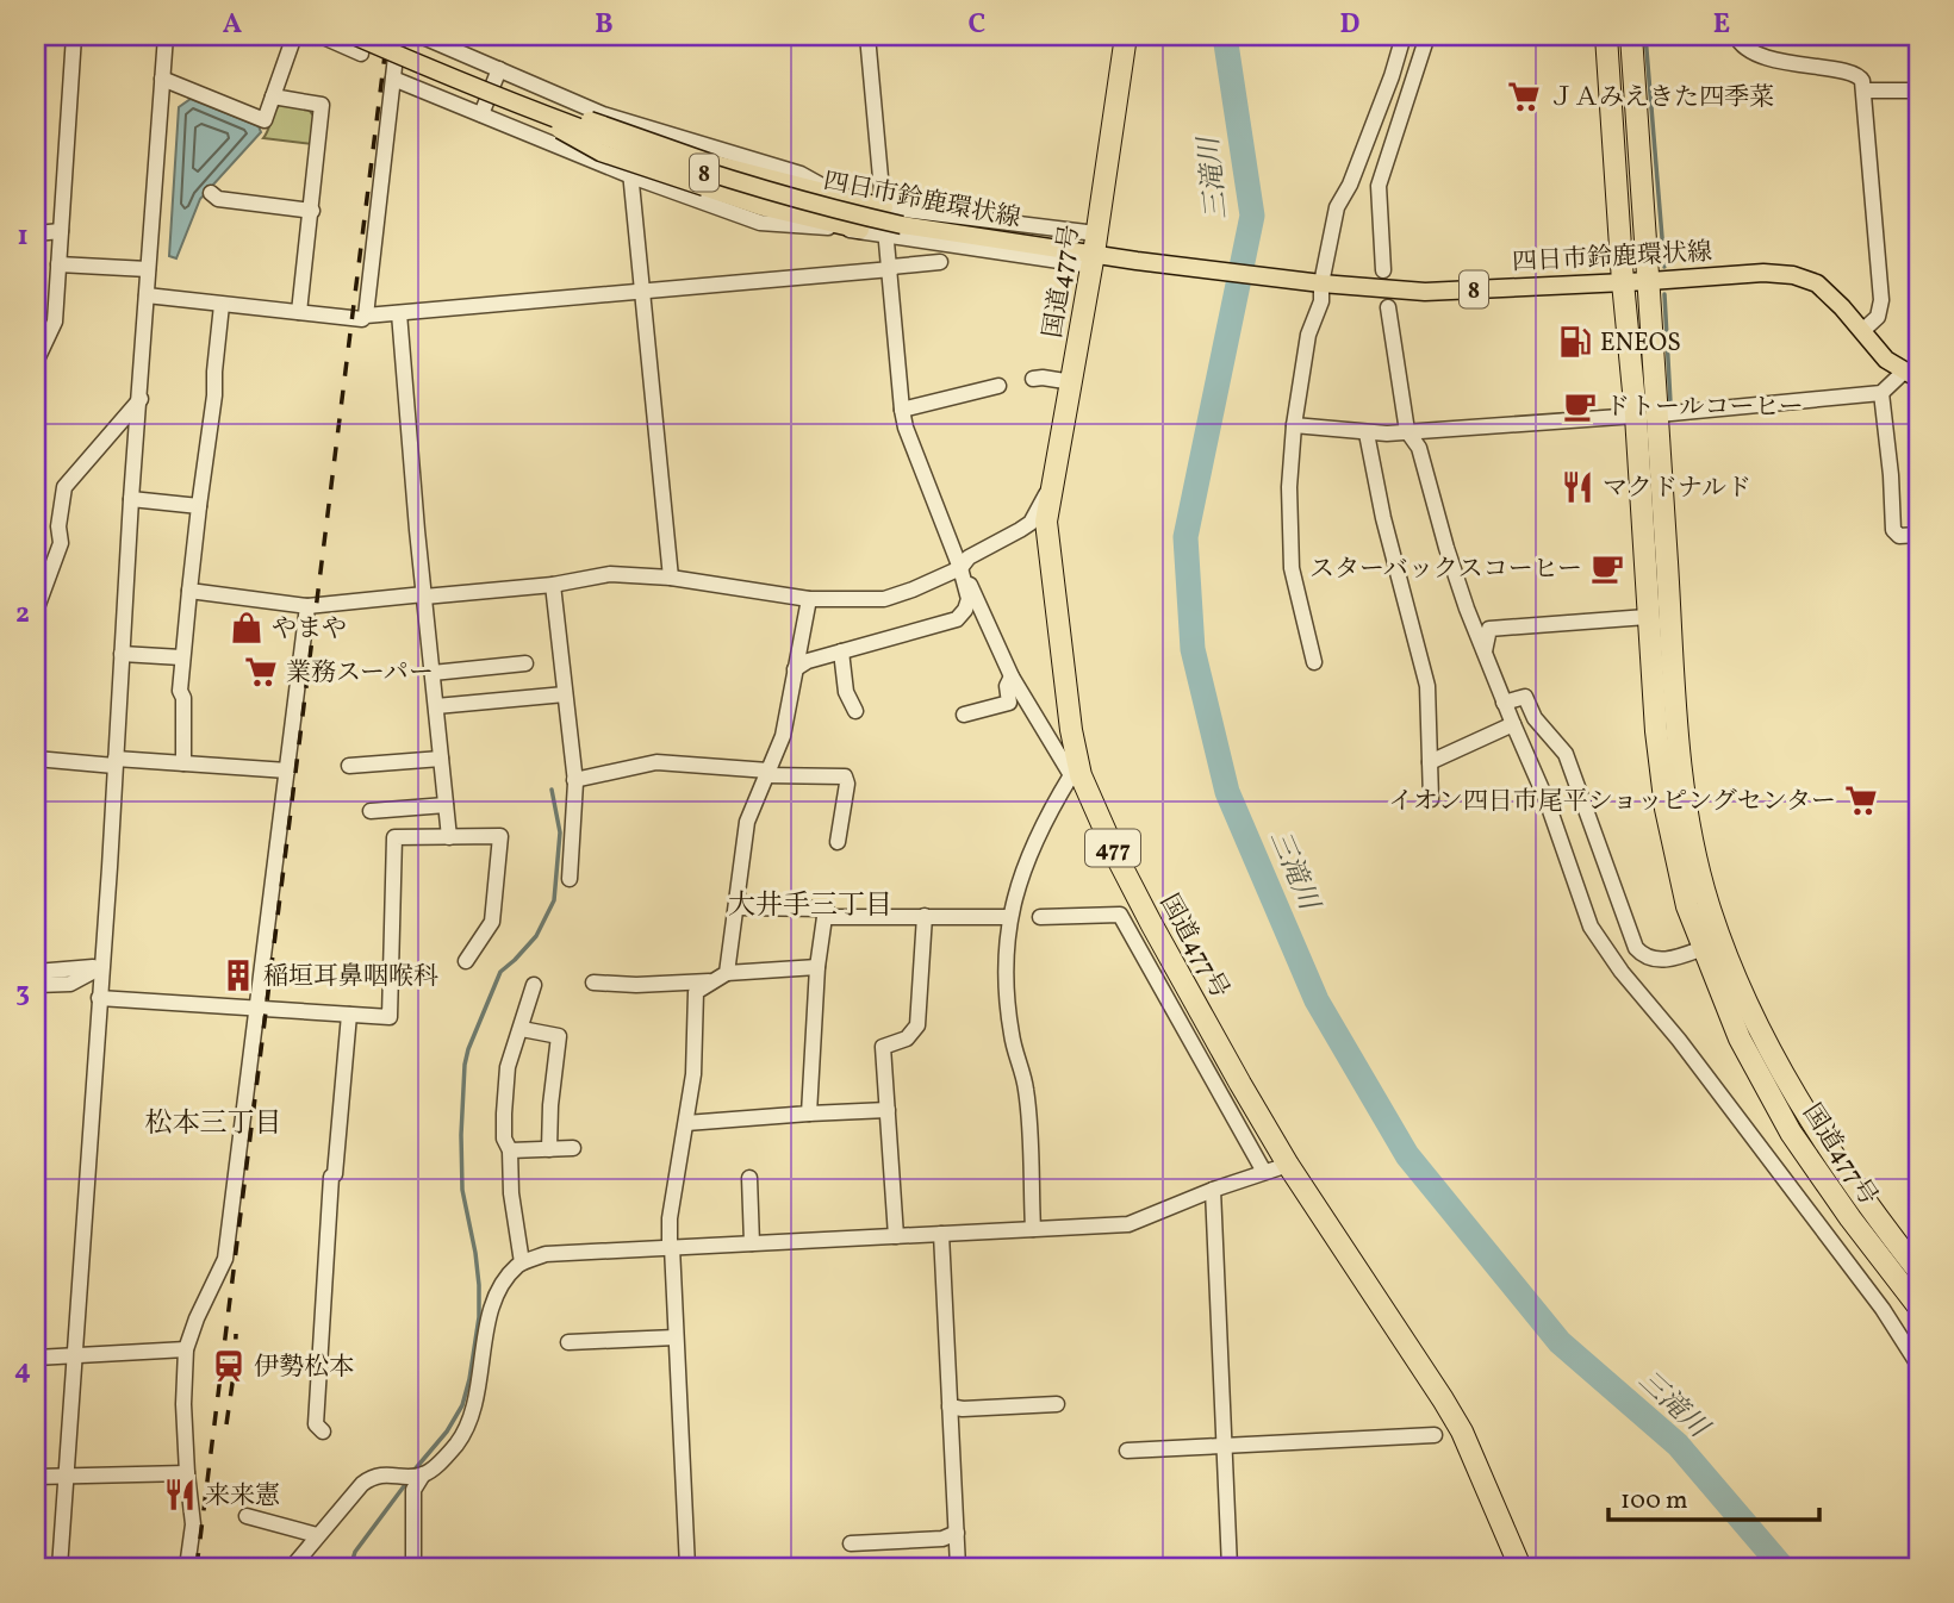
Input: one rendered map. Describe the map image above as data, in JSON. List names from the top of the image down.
{
  "streets": {
    "highway": ["国道477号", "477"],
    "main road": ["8", "四日市鈴鹿環状線"]
  },
  "crossings": [
    ["8", "四日市鈴鹿環状線"],
    ["四日市鈴鹿環状線", "国道477号"]
  ],
  "districts": ["大井手三丁目", "松本三丁目"],
  "water": ["三滝川"],
  "places": {
    "supermarket": ["ＪＡみえきた四季菜", "業務スーパー", "イオン四日市尾平ショッピングセンター"],
    "fuel station": ["ENEOS"],
    "cafe": ["ドトールコーヒー", "スターバックスコーヒー"],
    "restaurant": ["マクドナルド", "来来憲"],
    "shop": ["やまや"],
    "building": ["稲垣耳鼻咽喉科"],
    "station": ["伊勢松本"]
  },
  "scale_bar": "100 m",
  "grid": {
    "columns": [
      "A",
      "B",
      "C",
      "D",
      "E"
    ],
    "rows": [
      "1",
      "2",
      "3",
      "4"
    ]
  }
}
